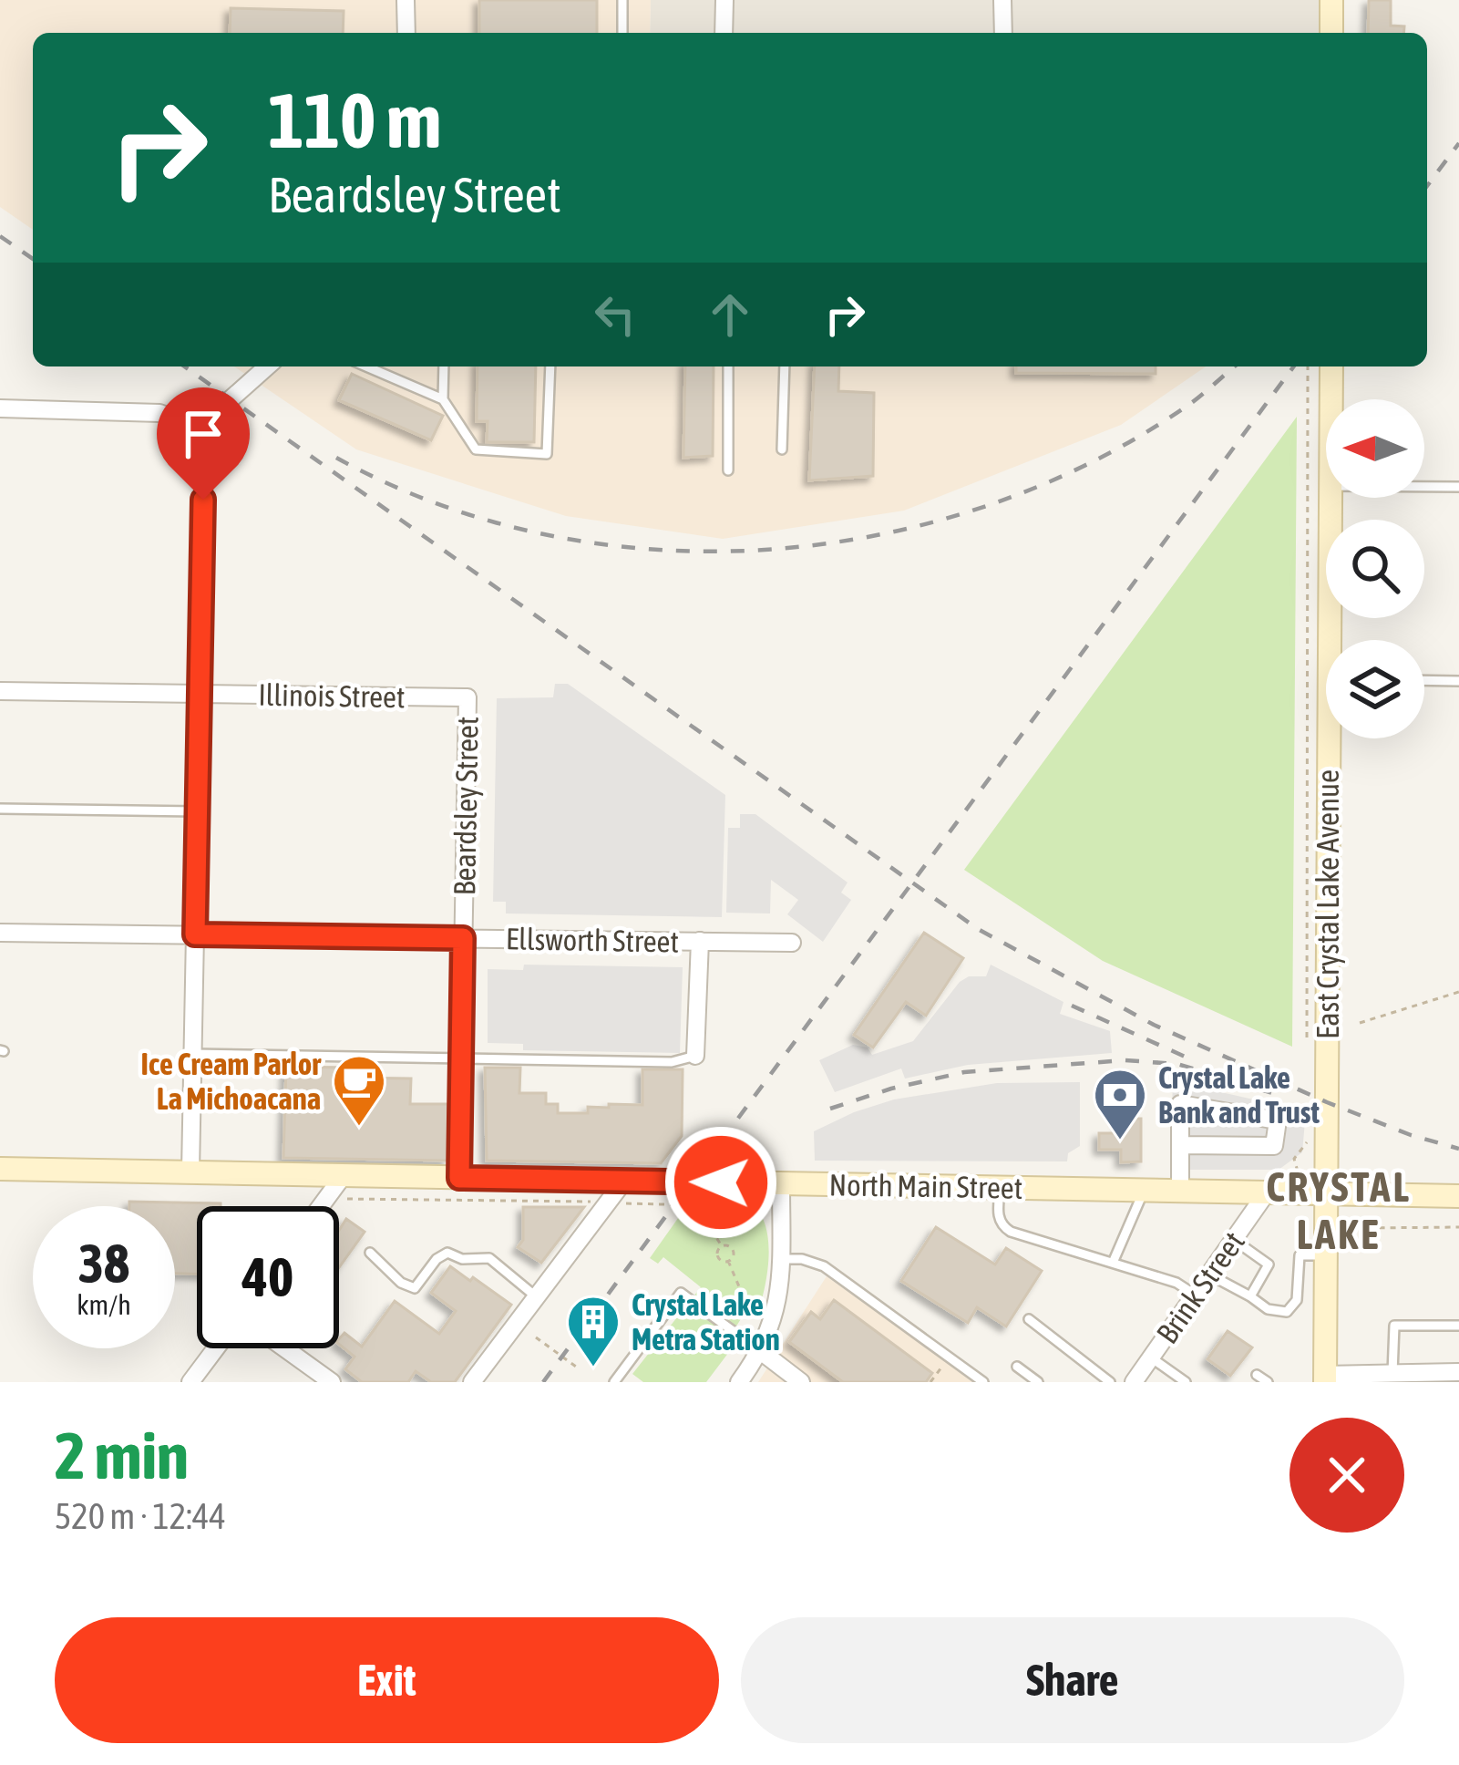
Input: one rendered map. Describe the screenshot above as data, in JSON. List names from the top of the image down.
{
  "streets": {
    "street": [
      "Illinois Street",
      "Beardsley Street",
      "East Crystal Lake Avenue",
      "Ellsworth Street",
      "North Main Street",
      "Brink Street"
    ]
  },
  "crossings": [
    ["Illinois Street", "Beardsley Street"],
    ["Beardsley Street", "Ellsworth Street"],
    ["Beardsley Street", "North Main Street"],
    ["East Crystal Lake Avenue", "North Main Street"],
    ["North Main Street", "Brink Street"]
  ],
  "districts": ["CRYSTAL LAKE"],
  "places": {
    "cafe": ["Ice Cream Parlor La Michoacana"],
    "bank": ["Crystal Lake Bank and Trust"],
    "building": ["Crystal Lake Metra Station"]
  },
  "north": "left",
  "page": {
    "turn": ["110 m", "Beardsley Street"],
    "speed": "38 km/h",
    "limit": "40",
    "heading": ["2 min", "520 m · 12:44"],
    "buttons": ["Exit", "Share"]
  }
}
